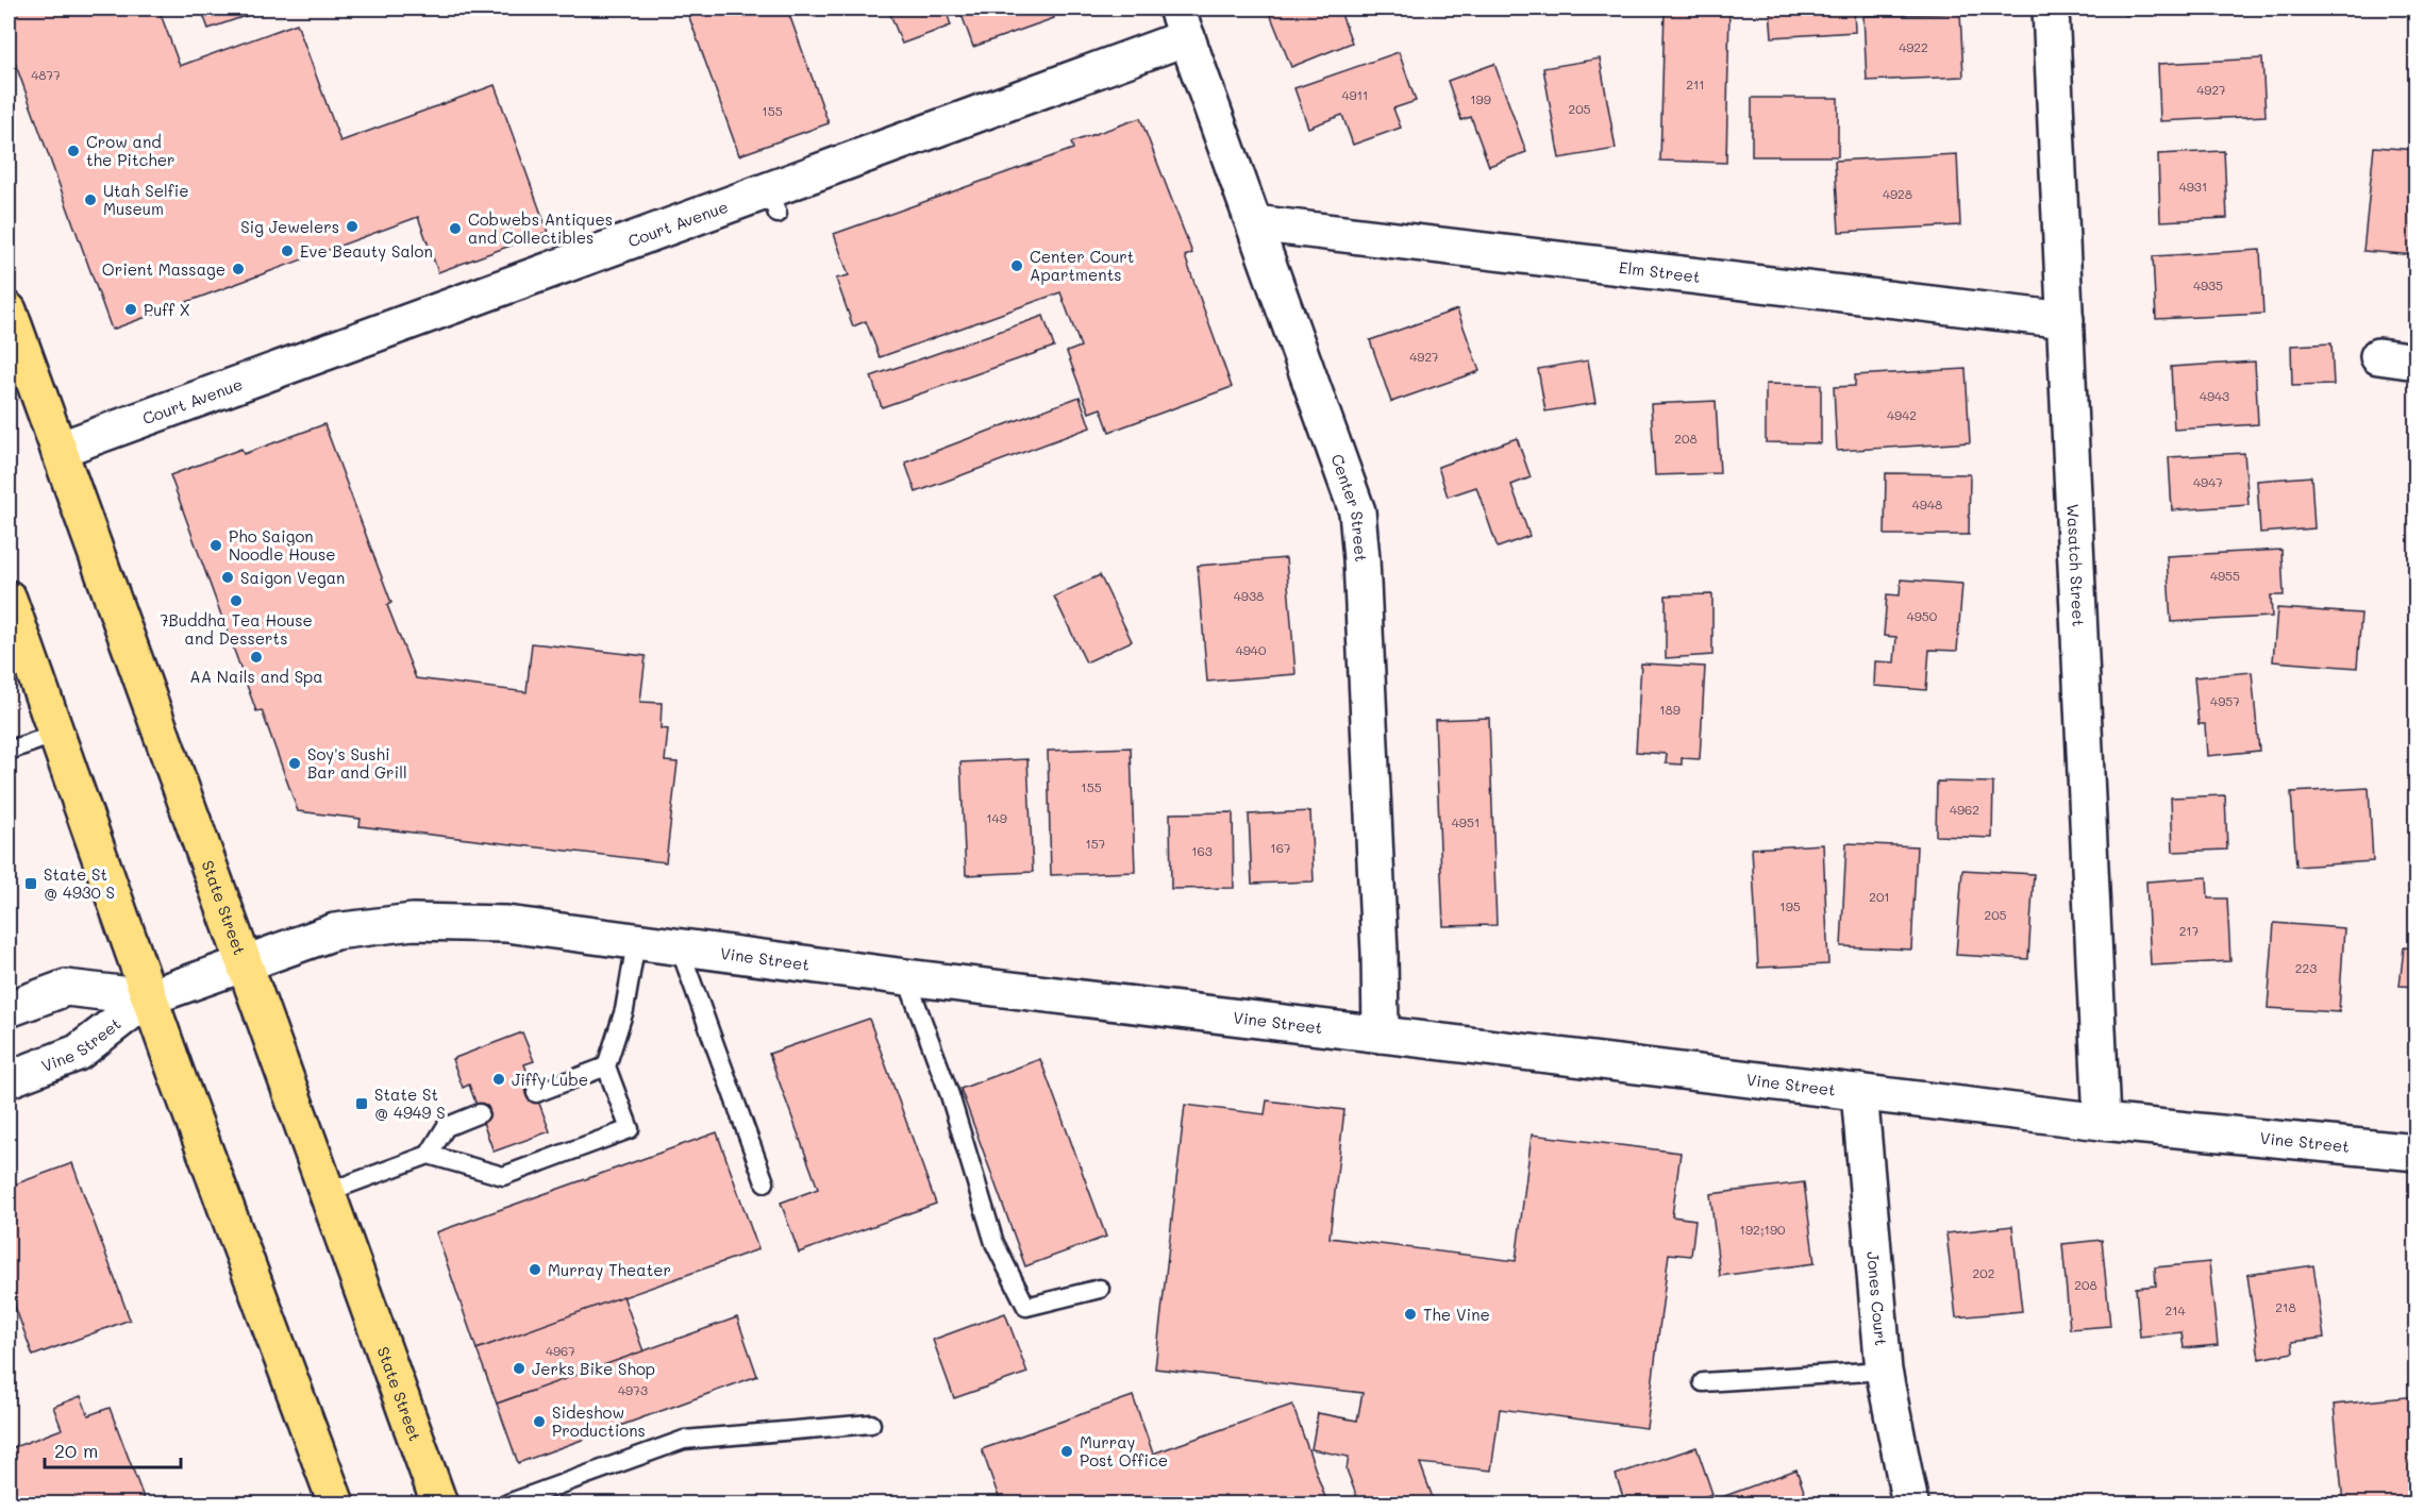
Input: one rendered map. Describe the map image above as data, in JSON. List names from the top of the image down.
{
  "streets": {
    "main road": ["State Street"],
    "street": [
      "Court Avenue",
      "Elm Street",
      "Center Street",
      "Wasatch Street",
      "Vine Street",
      "Jones Court"
    ]
  },
  "crossings": [
    ["Court Avenue", "Center Street"],
    ["Court Avenue", "State Street"],
    ["Elm Street", "Center Street"],
    ["Elm Street", "Wasatch Street"],
    ["Center Street", "Vine Street"],
    ["Wasatch Street", "Vine Street"],
    ["State Street", "Vine Street"],
    ["Vine Street", "Jones Court"]
  ],
  "places": {
    "other": [
      "Crow and the Pitcher",
      "Utah Selfie Museum",
      "Sig Jewelers",
      "Cobwebs Antiques and Collectibles",
      "Eve Beauty Salon",
      "Center Court Apartments",
      "Orient Massage",
      "Puff X",
      "Pho Saigon Noodle House",
      "Saigon Vegan",
      "7Buddha Tea House and Desserts",
      "AA Nails and Spa",
      "Soy's Sushi Bar and Grill",
      "Jiffy Lube",
      "Murray Theater",
      "The Vine",
      "Jerks Bike Shop",
      "Sideshow Productions",
      "Murray Post Office"
    ],
    "transit": ["State St @ 4930 S", "State St @ 4949 S"]
  },
  "house_numbers": [
    "4922",
    "4877",
    "211",
    "4927",
    "4911",
    "199",
    "205",
    "155",
    "4931",
    "4928",
    "4935",
    "4927",
    "4943",
    "4942",
    "208",
    "4947",
    "4948",
    "4955",
    "4938",
    "4950",
    "4940",
    "4957",
    "189",
    "155",
    "4962",
    "149",
    "4951",
    "157",
    "167",
    "163",
    "201",
    "195",
    "205",
    "217",
    "223",
    "192;190",
    "202",
    "208",
    "218",
    "214",
    "4967",
    "4973"
  ],
  "scale_bar": "20 m"
}
